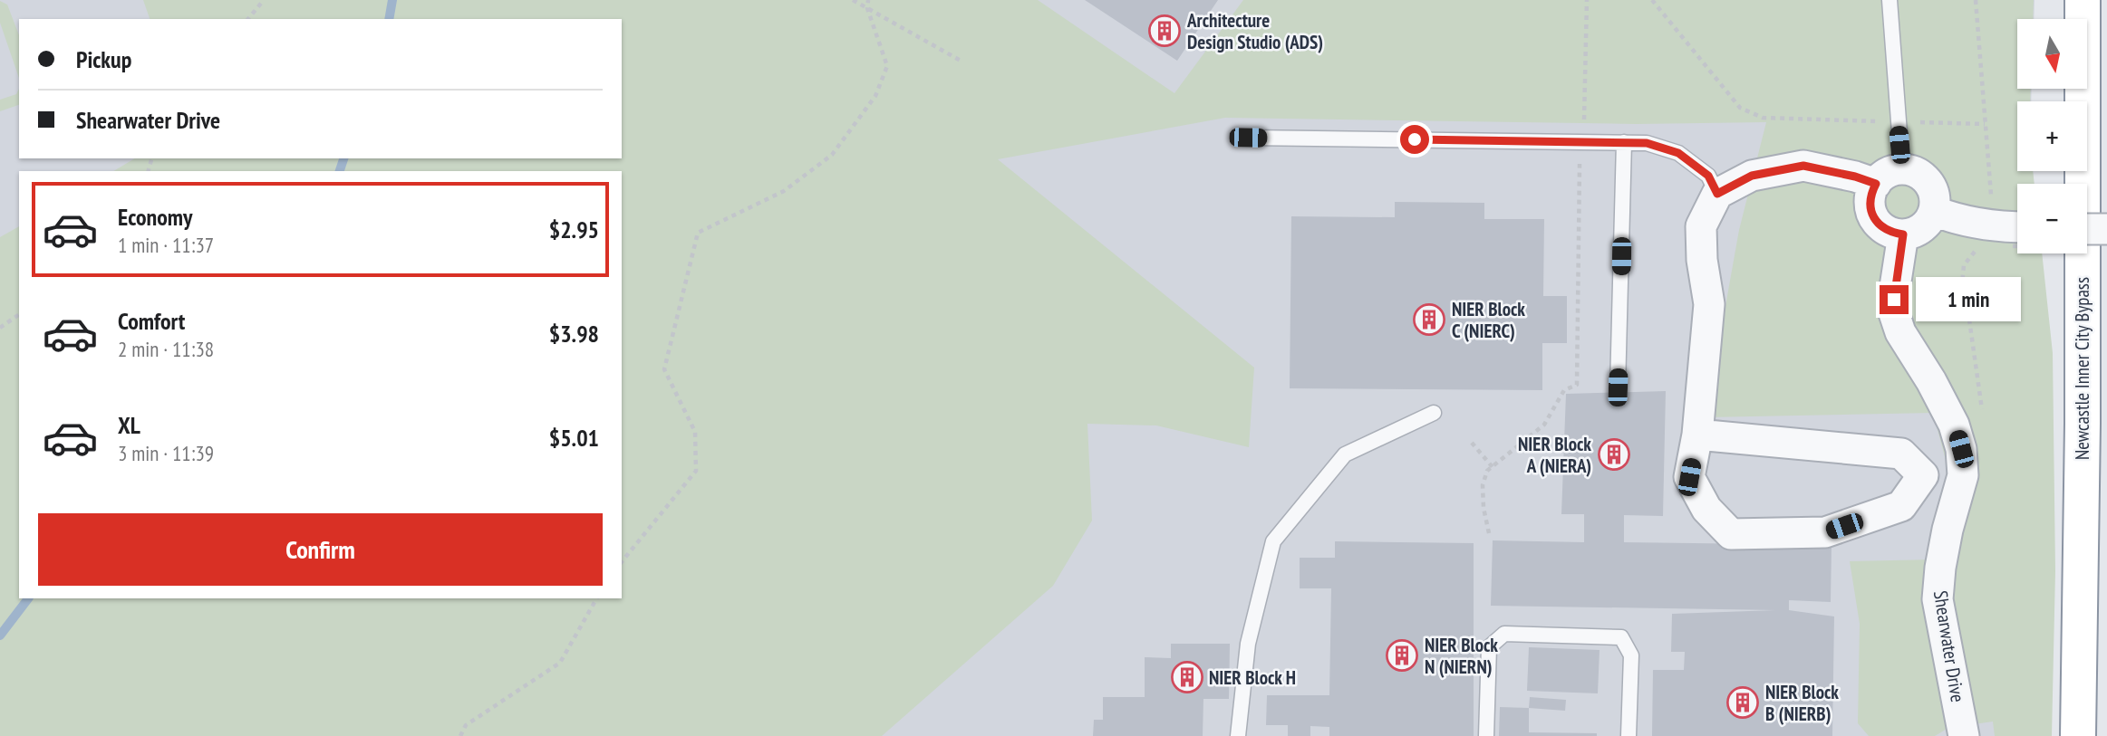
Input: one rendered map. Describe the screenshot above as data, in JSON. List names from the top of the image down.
{
  "streets": {
    "highway": ["Newcastle Inner City Bypass"],
    "street": ["Shearwater Drive"]
  },
  "places": {
    "building": [
      "Architecture Design Studio (ADS)",
      "NIER Block C (NIERC)",
      "NIER Block A (NIERA)",
      "NIER Block N (NIERN)",
      "NIER Block H",
      "NIER Block B (NIERB)"
    ]
  },
  "north": "bottom",
  "page": {
    "map_buttons": ["+", "−"],
    "banner": ["Pickup", "Shearwater Drive"],
    "list": [
      {
        "name": "Economy",
        "note": "1 min · 11:37",
        "value": "$2.95"
      },
      {
        "name": "Comfort",
        "note": "2 min · 11:38",
        "value": "$3.98"
      },
      {
        "name": "XL",
        "note": "3 min · 11:39",
        "value": "$5.01"
      }
    ],
    "bubble": "1 min",
    "buttons": "Confirm"
  }
}
